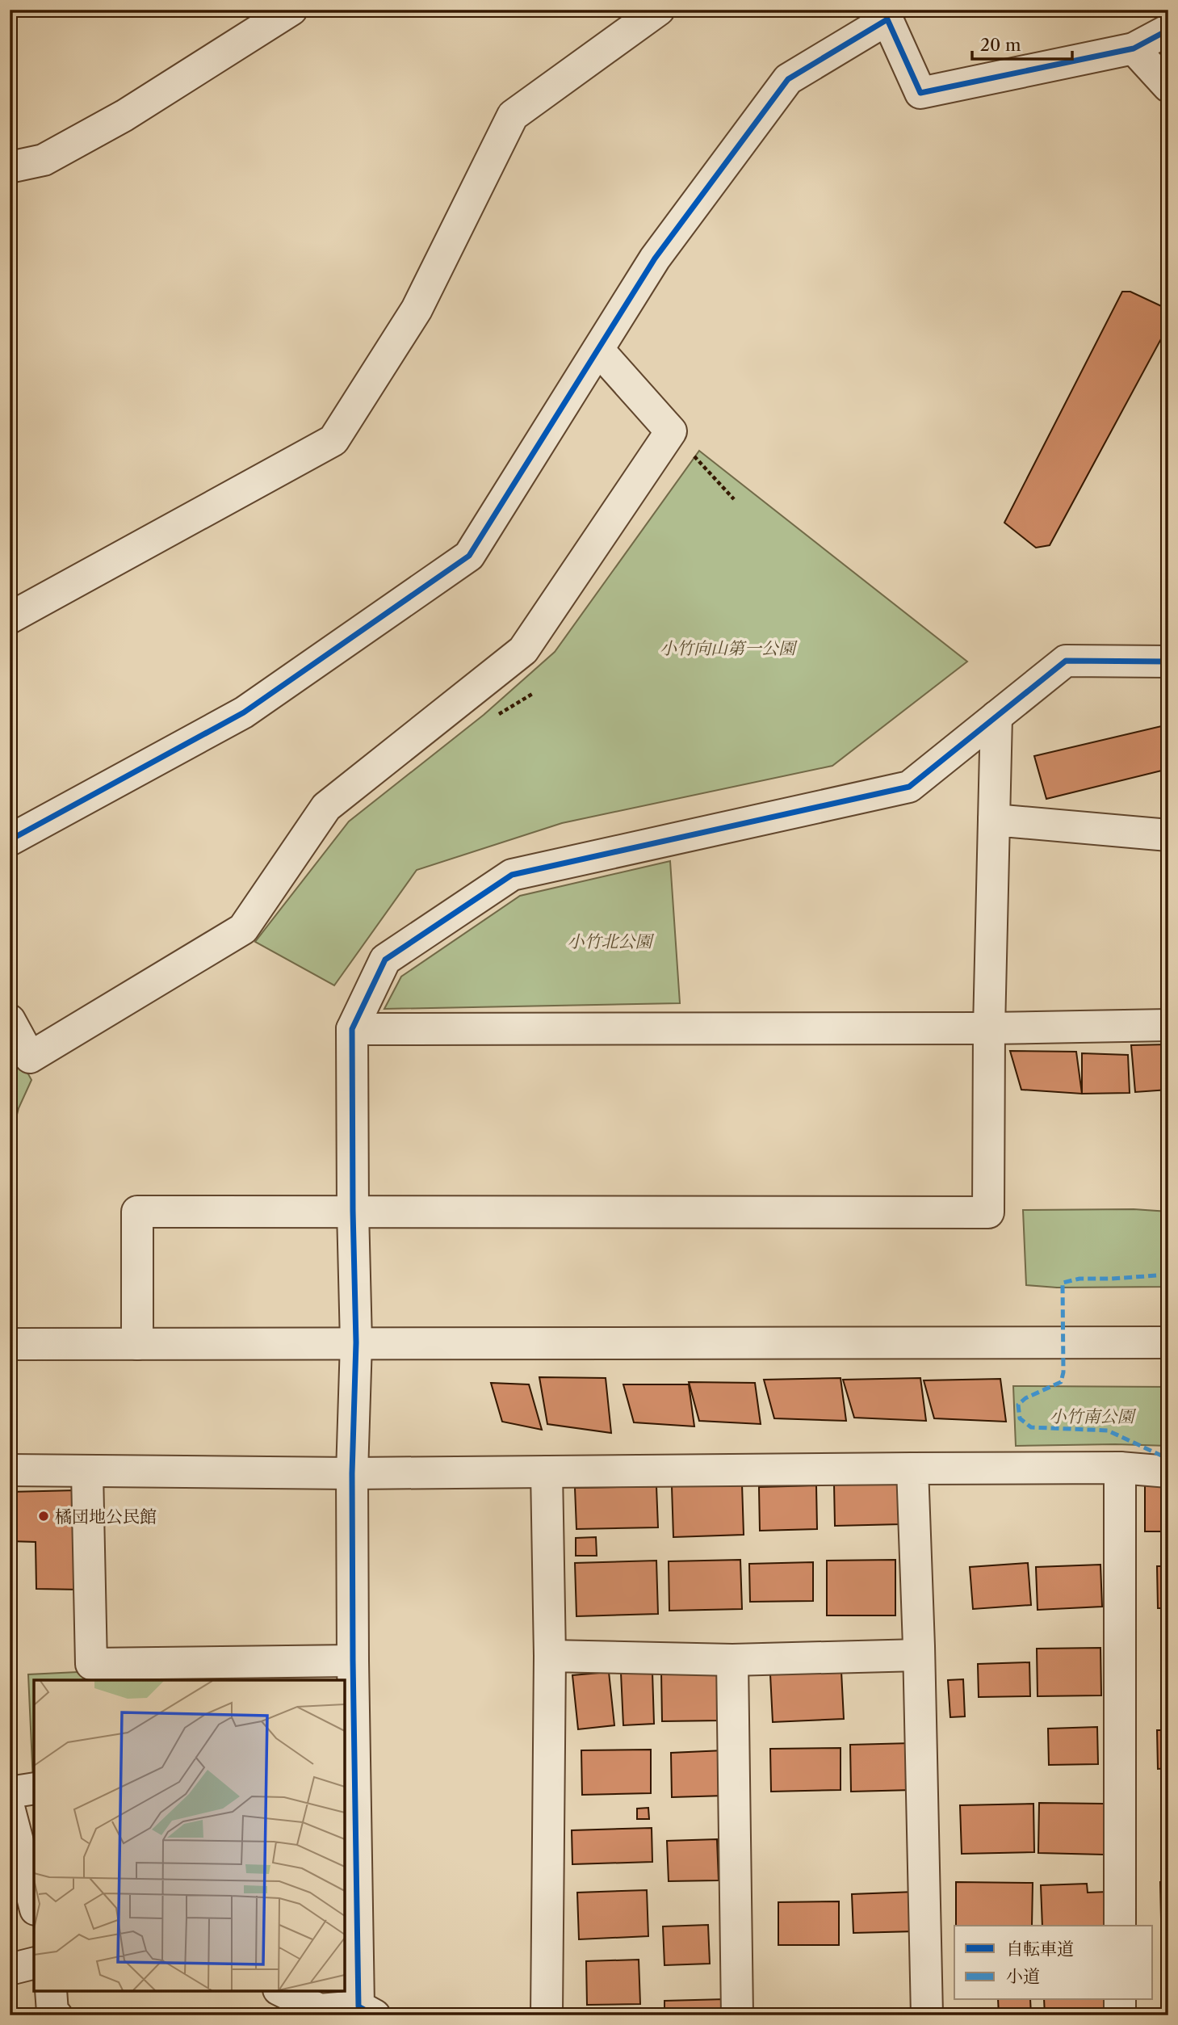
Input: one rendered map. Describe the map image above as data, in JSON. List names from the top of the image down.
{
  "parks": ["小竹向山第一公園", "小竹北公園", "小竹南公園"],
  "places": ["橘団地公民館"],
  "legend": ["自転車道", "小道"],
  "scale_bar": "20 m"
}
